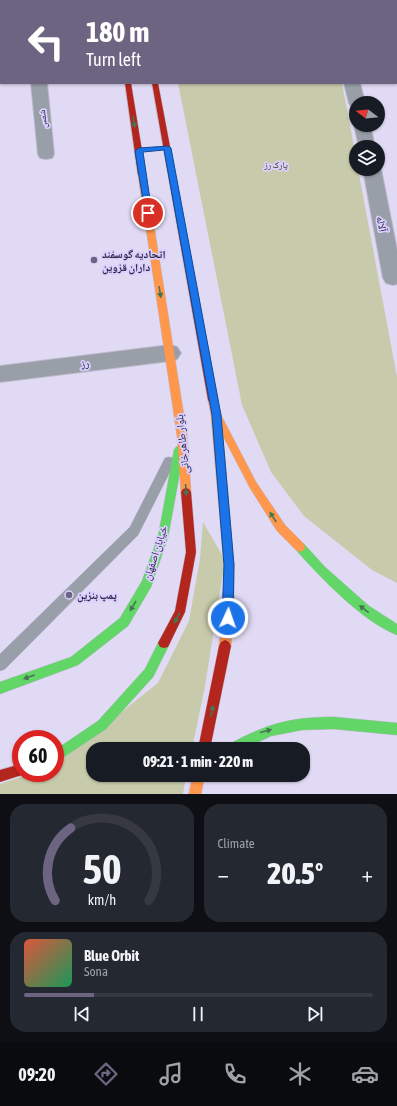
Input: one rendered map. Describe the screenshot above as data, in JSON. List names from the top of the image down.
{
  "streets": {
    "main road": ["بلوار طاهرخانی", "خیابان اصفهان"],
    "street": ["شمس", "آلاله", "رز"]
  },
  "crossings": [
    ["رز", "بلوار طاهرخانی"],
    ["بلوار طاهرخانی", "خیابان اصفهان"]
  ],
  "one_way": ["خیابان اصفهان"],
  "parks": ["پارک رز"],
  "places": ["اتحادیه گوسفند داران قزوین", "پمپ بنزین"],
  "north": "left",
  "page": {
    "turn": ["180 m", "Turn left"],
    "limit": "60",
    "trip": "09:21 · 1 min · 220 m",
    "tile": "Climate",
    "heat": ["−", "20.5°", "+"],
    "song": ["Blue Orbit", "Sona"],
    "tabs": "09:20",
    "gauge": ["50", "km/h"]
  }
}
